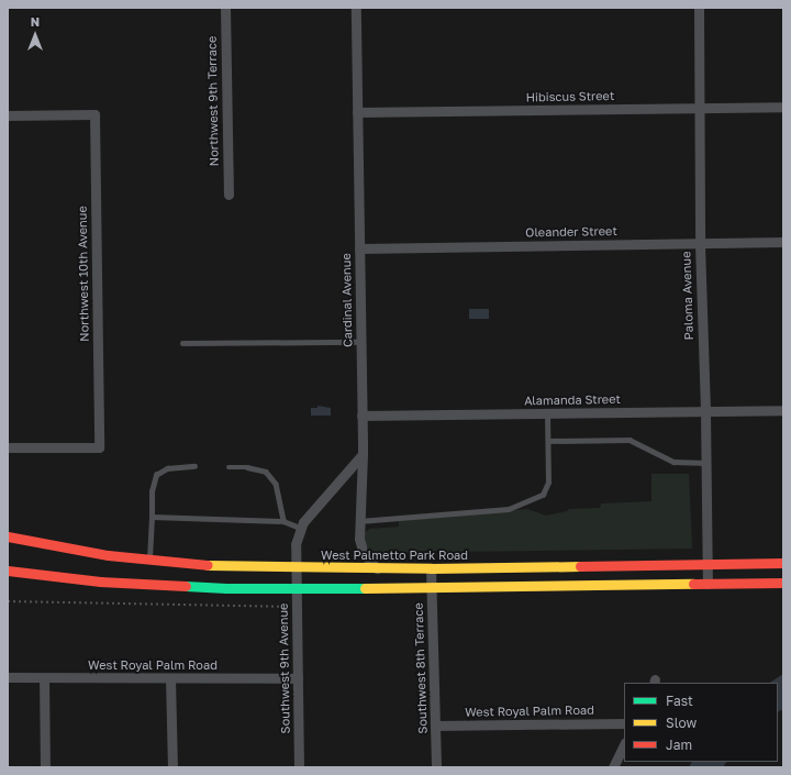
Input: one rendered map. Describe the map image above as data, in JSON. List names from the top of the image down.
{
  "streets": {
    "main road": ["West Palmetto Park Road"],
    "street": [
      "Hibiscus Street",
      "Northwest 9th Terrace",
      "Oleander Street",
      "Northwest 10th Avenue",
      "Paloma Avenue",
      "Cardinal Avenue",
      "Alamanda Street",
      "West Royal Palm Road",
      "Southwest 9th Avenue",
      "Southwest 8th Terrace"
    ]
  },
  "crossings": [
    ["Hibiscus Street", "Paloma Avenue"],
    ["Hibiscus Street", "Cardinal Avenue"],
    ["Oleander Street", "Paloma Avenue"],
    ["Oleander Street", "Cardinal Avenue"],
    ["Paloma Avenue", "Alamanda Street"],
    ["Paloma Avenue", "West Palmetto Park Road"],
    ["Cardinal Avenue", "Alamanda Street"],
    ["Cardinal Avenue", "West Palmetto Park Road"],
    ["West Palmetto Park Road", "Southwest 9th Avenue"],
    ["West Palmetto Park Road", "Southwest 8th Terrace"],
    ["West Royal Palm Road", "Southwest 9th Avenue"],
    ["West Royal Palm Road", "Southwest 8th Terrace"]
  ],
  "legend": ["Fast", "Slow", "Jam"],
  "north": "top"
}
